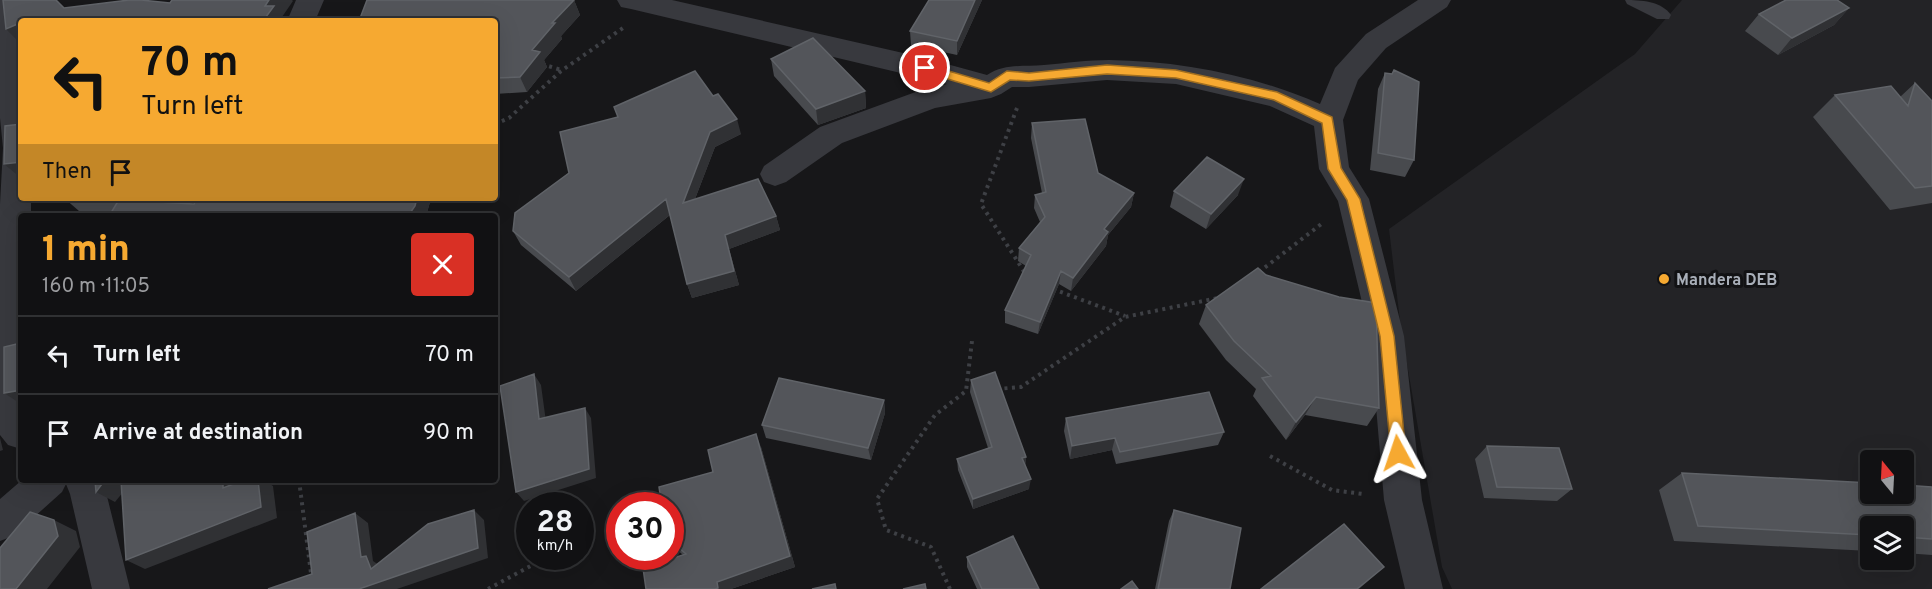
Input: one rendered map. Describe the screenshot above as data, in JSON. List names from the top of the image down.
{
  "places": ["Mandera DEB"],
  "north": "top",
  "page": {
    "turn": ["70 m", "Turn left"],
    "then": "Then",
    "heading": ["1 min", "160 m · 11:05"],
    "list": [
      {
        "name": "Turn left",
        "value": "70 m"
      },
      {
        "name": "Arrive at destination",
        "value": "90 m"
      }
    ],
    "speed": "28 km/h",
    "limit": "30"
  }
}
